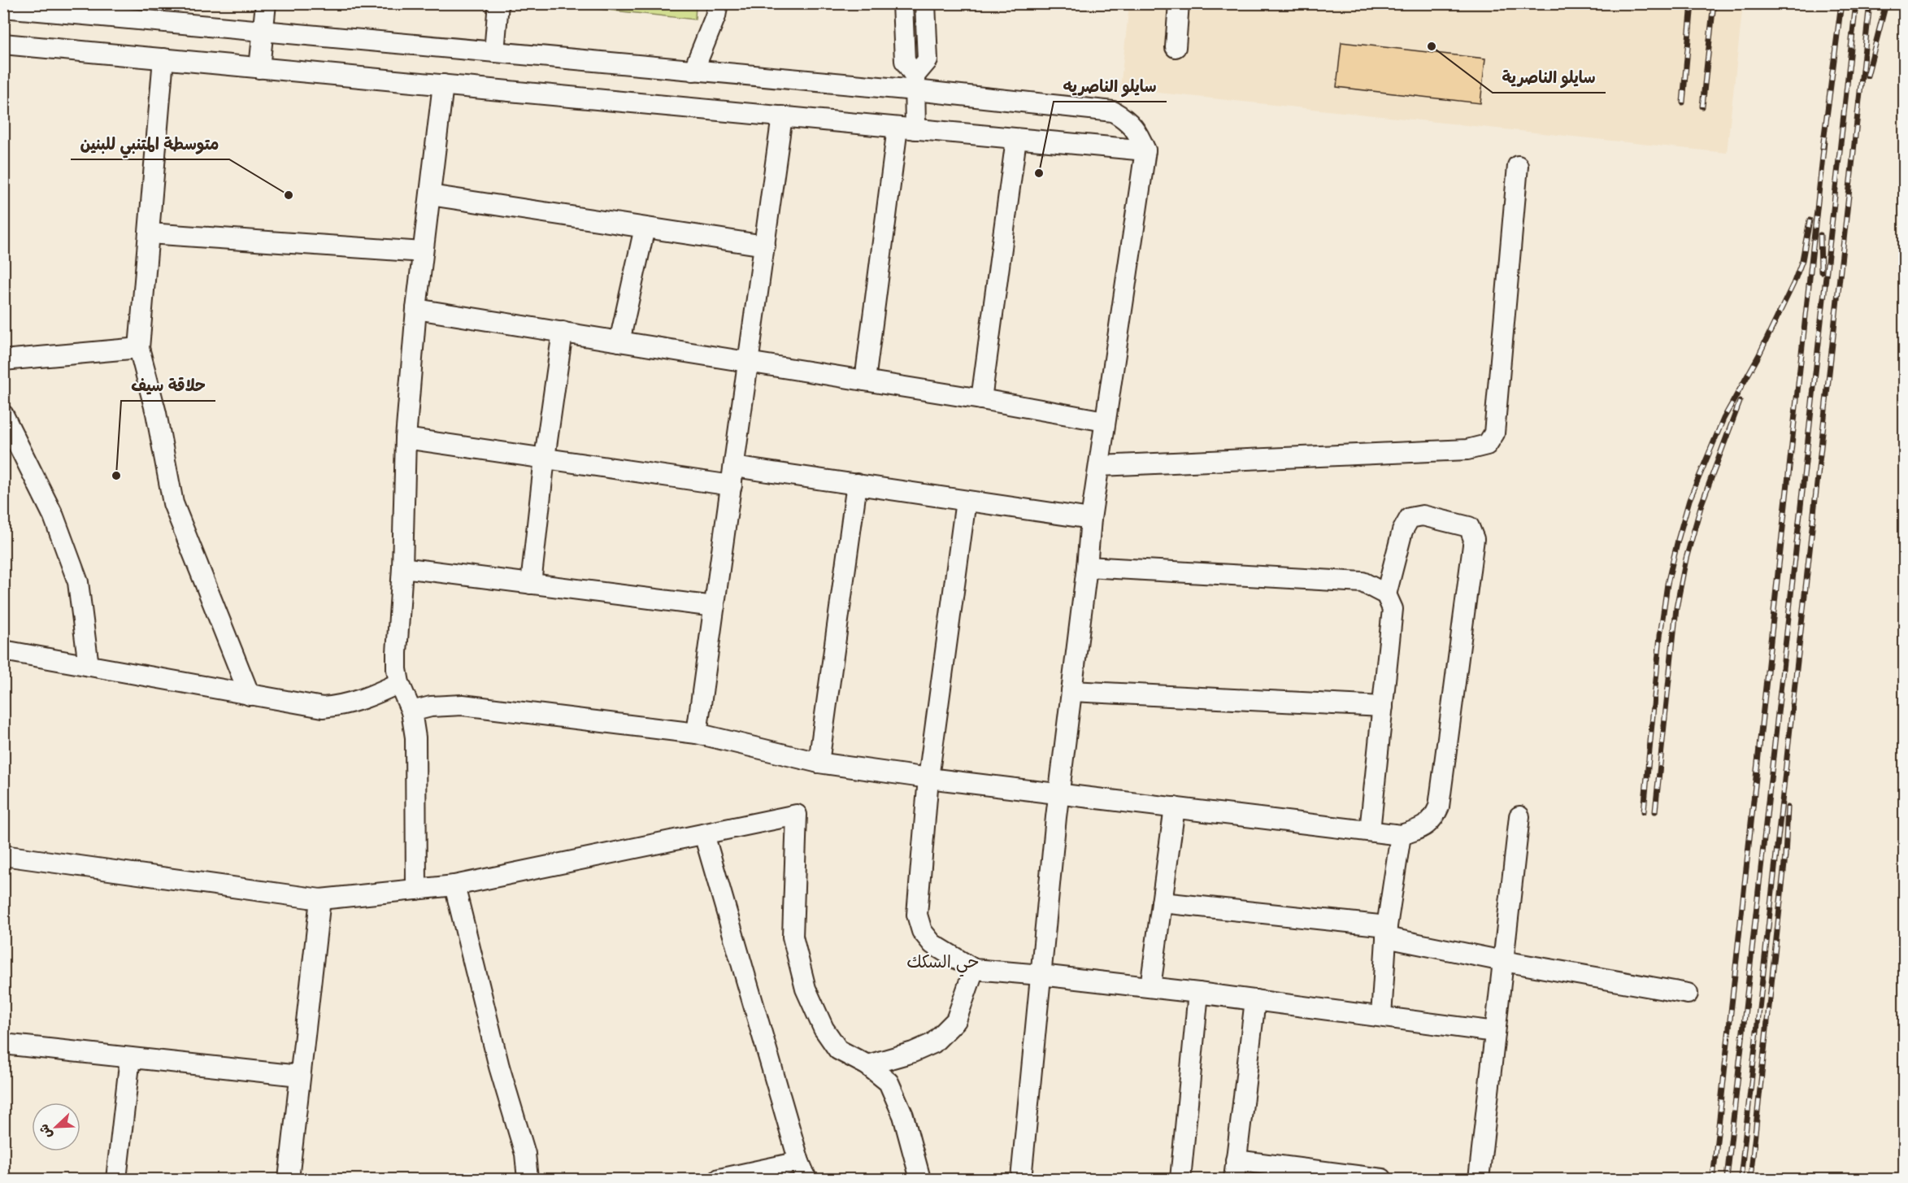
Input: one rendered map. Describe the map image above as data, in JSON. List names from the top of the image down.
{
  "districts": ["حي السكك"],
  "places": [
    "سايلو الناصرية",
    "سايلو الناصريه",
    "متوسطة المتنبي للبنين",
    "حلاقة سيف"
  ],
  "north": "bottom left"
}
